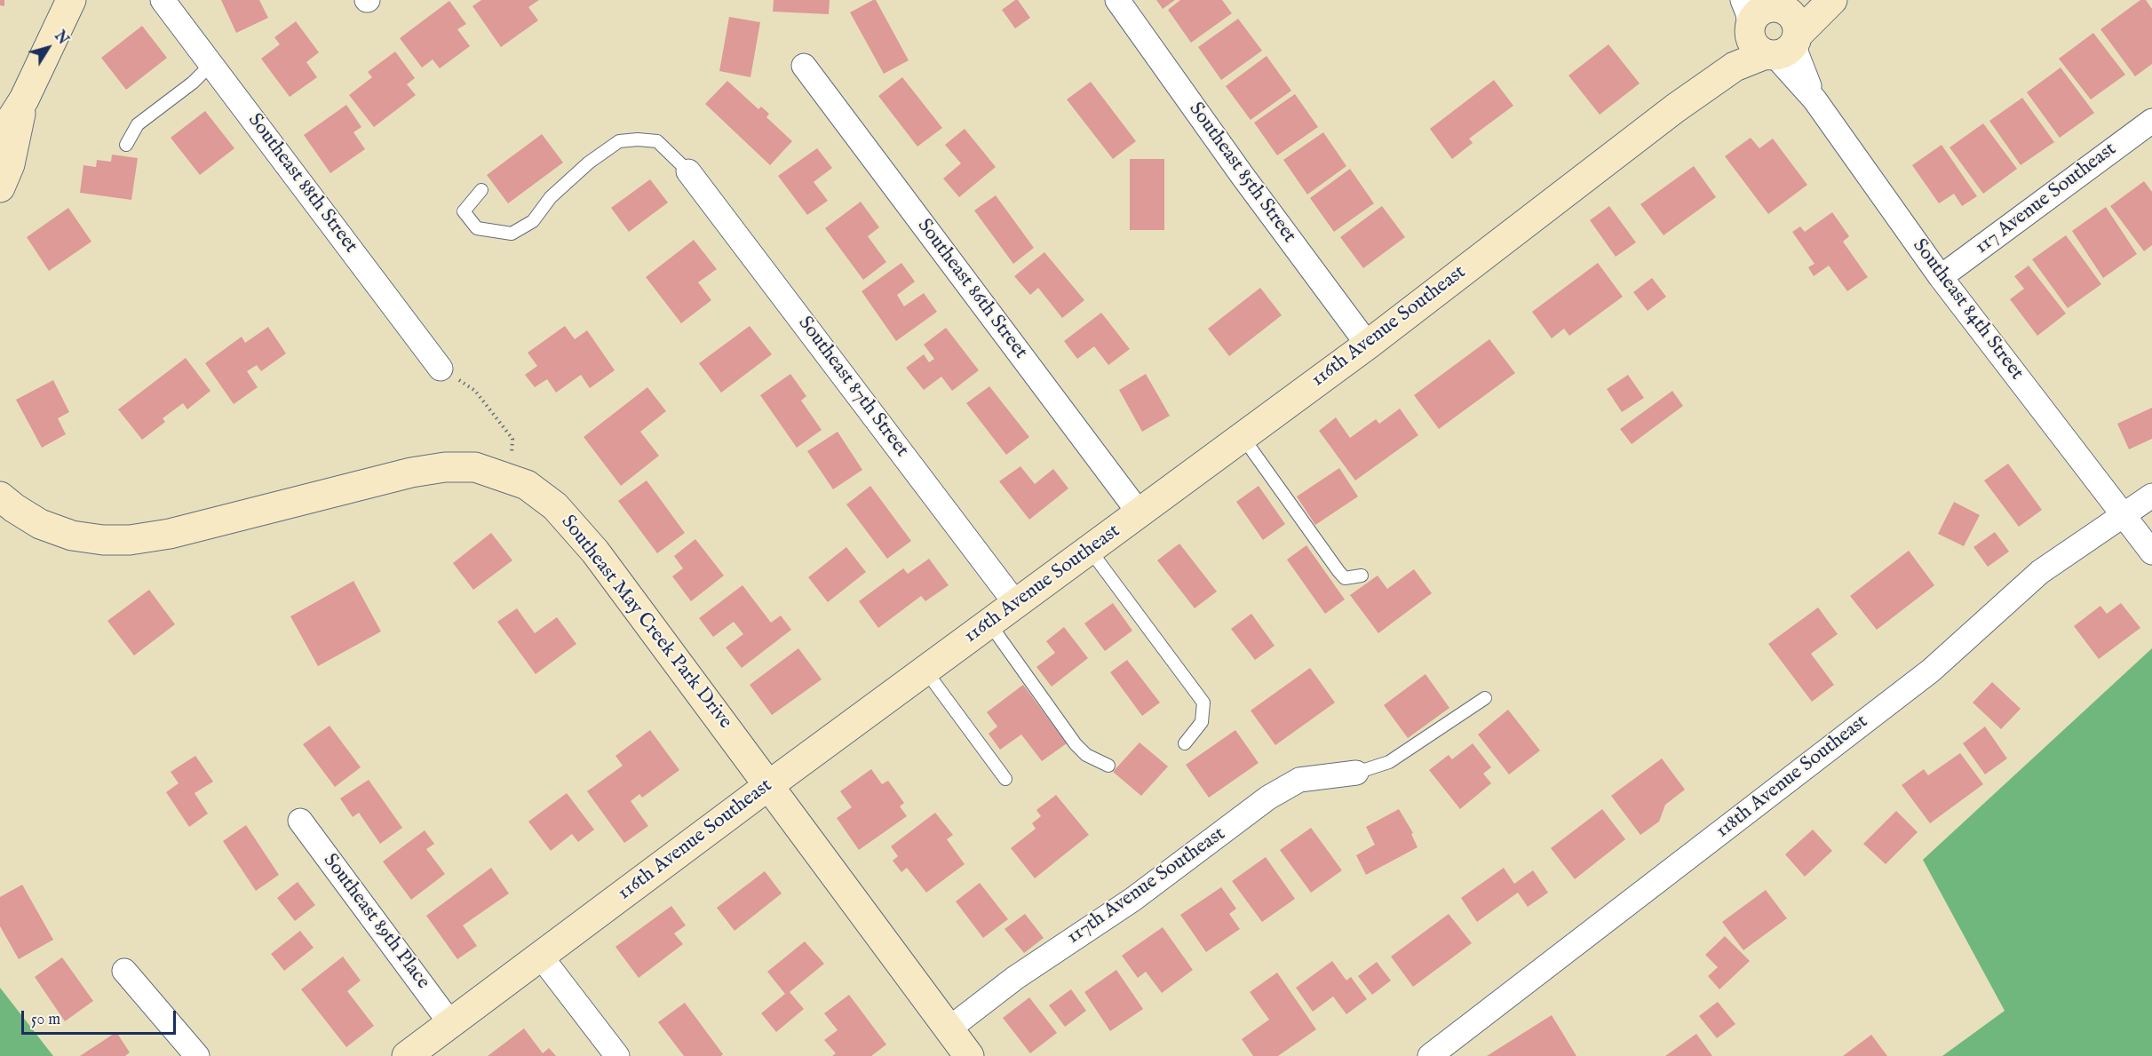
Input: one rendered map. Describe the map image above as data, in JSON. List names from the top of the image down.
{
  "streets": {
    "street": [
      "Southeast 85th Street",
      "Southeast 88th Street",
      "117 Avenue Southeast",
      "Southeast 86th Street",
      "Southeast 84th Street",
      "116th Avenue Southeast",
      "Southeast 87th Street",
      "Southeast May Creek Park Drive",
      "118th Avenue Southeast",
      "117th Avenue Southeast",
      "Southeast 89th Place"
    ]
  },
  "crossings": [
    ["Southeast 85th Street", "116th Avenue Southeast"],
    ["117 Avenue Southeast", "Southeast 84th Street"],
    ["Southeast 86th Street", "116th Avenue Southeast"],
    ["Southeast 84th Street", "116th Avenue Southeast"],
    ["Southeast 84th Street", "118th Avenue Southeast"],
    ["116th Avenue Southeast", "Southeast 87th Street"],
    ["116th Avenue Southeast", "Southeast May Creek Park Drive"],
    ["116th Avenue Southeast", "Southeast 89th Place"],
    ["Southeast May Creek Park Drive", "117th Avenue Southeast"]
  ],
  "scale_bar": "50 m",
  "north": "top right"
}
